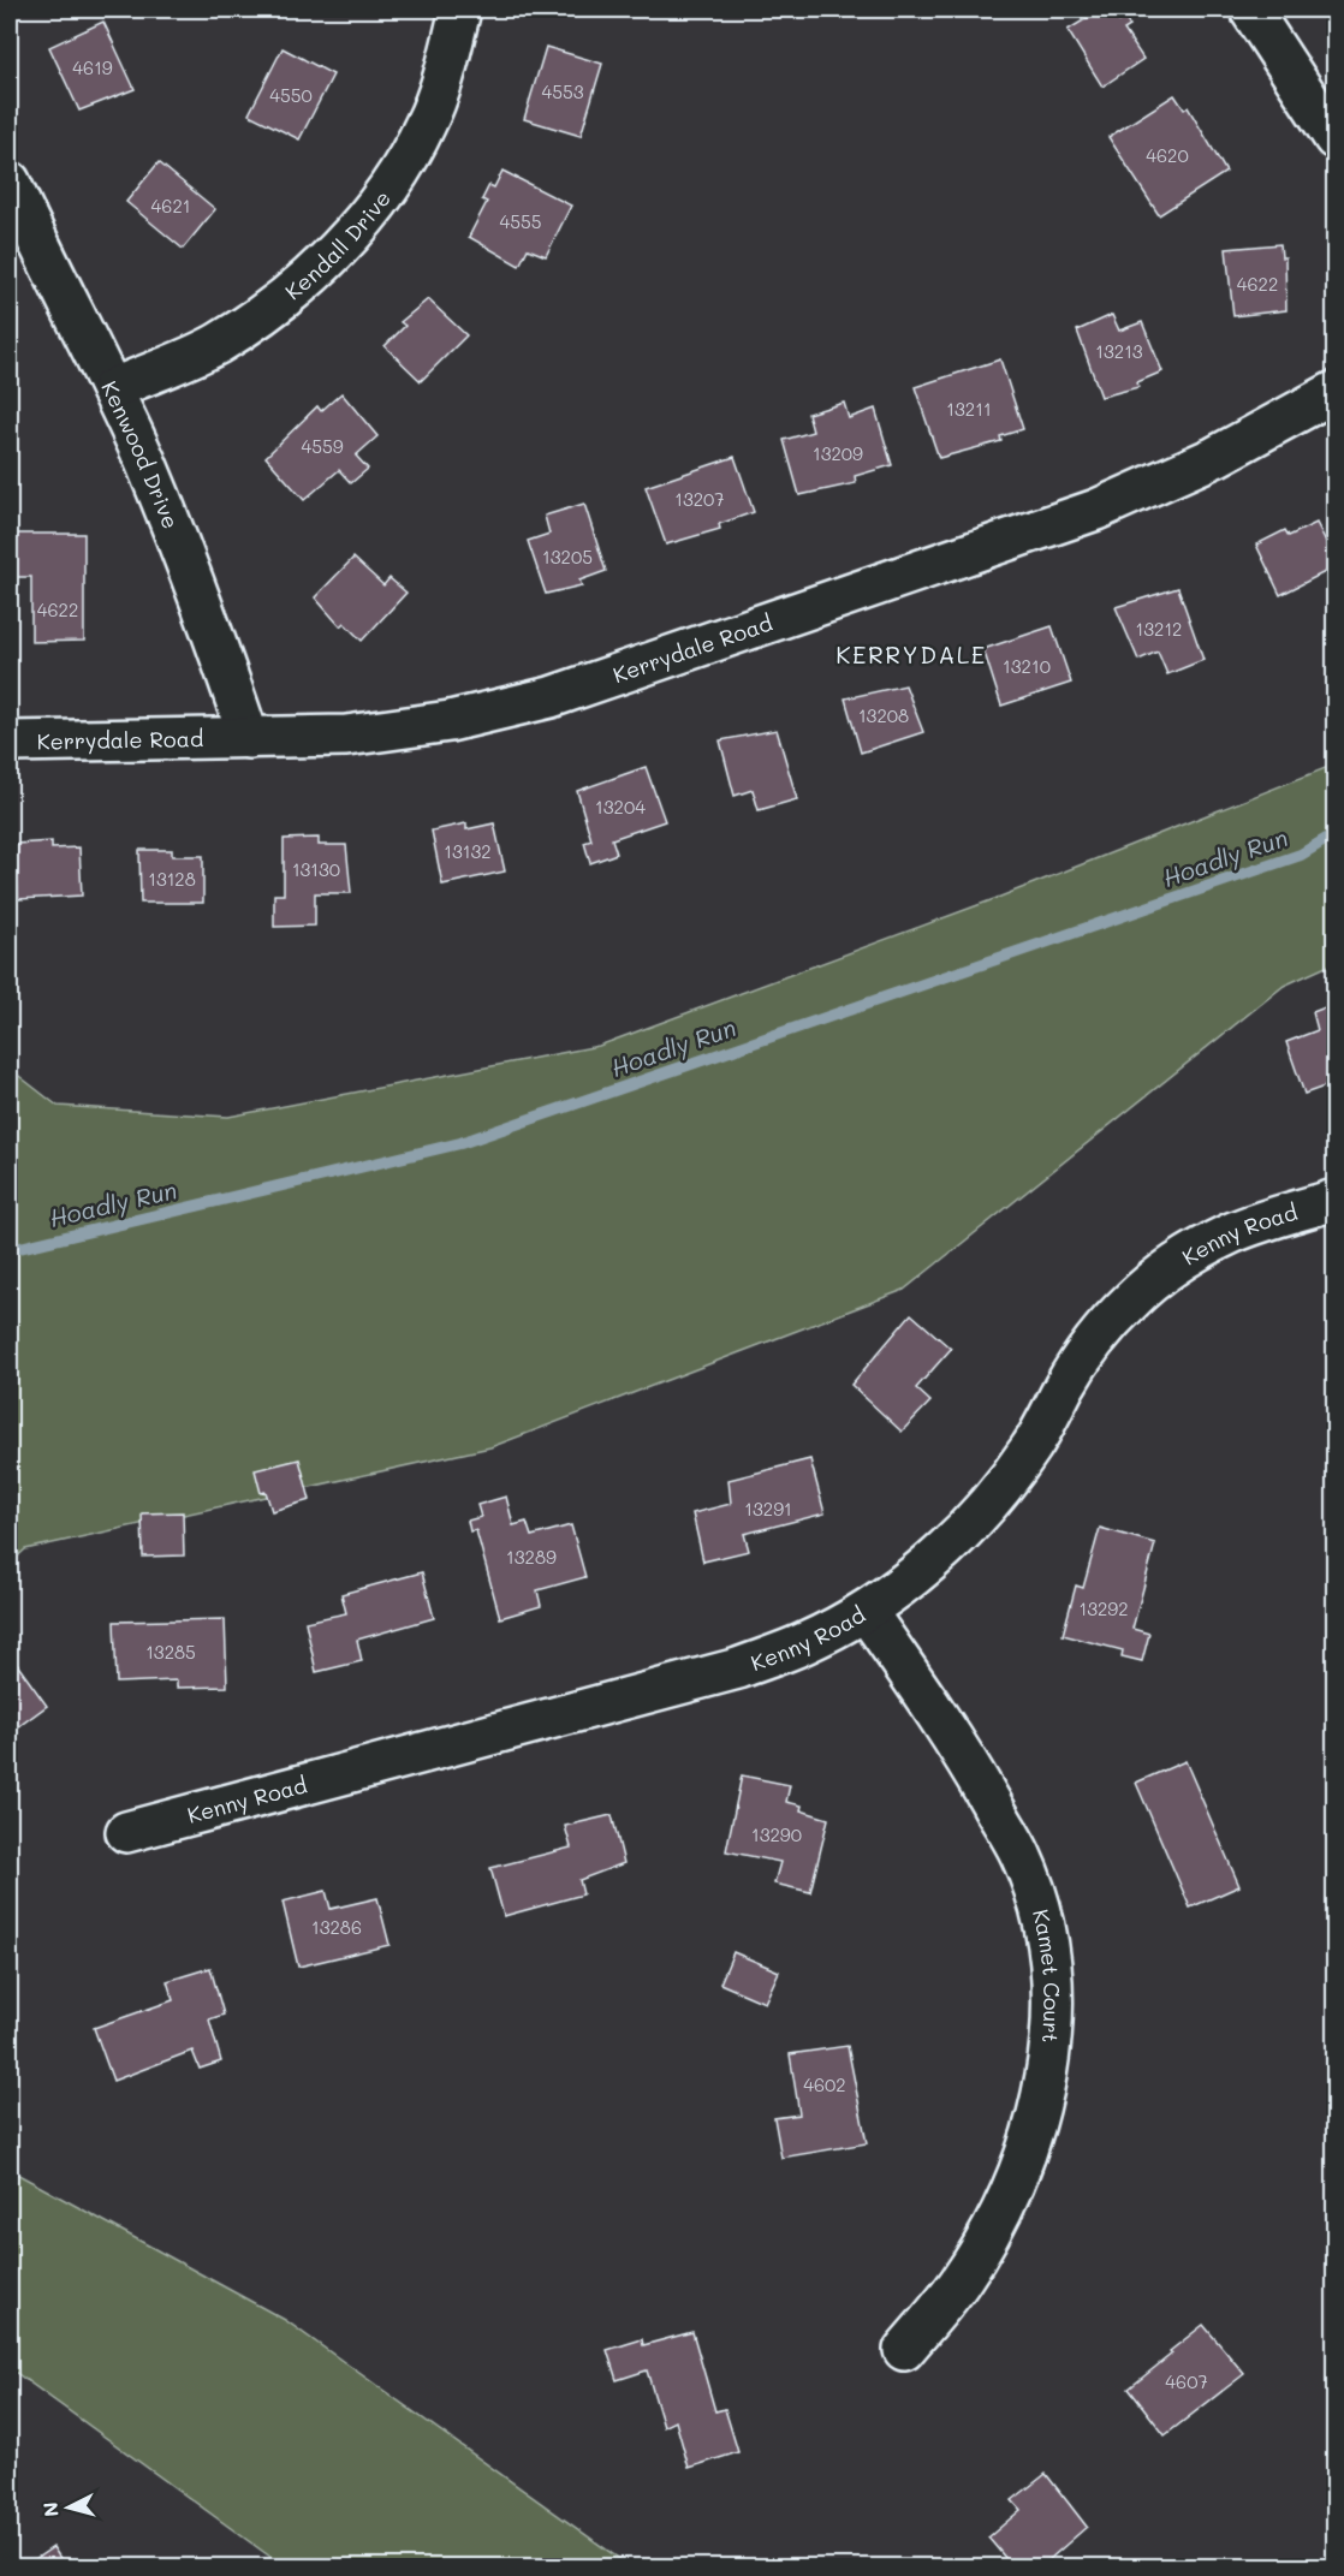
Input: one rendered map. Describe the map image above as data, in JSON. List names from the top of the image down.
{
  "streets": {
    "street": [
      "Kendall Drive",
      "Kenwood Drive",
      "Kerrydale Road",
      "Kenny Road",
      "Kamet Court"
    ]
  },
  "crossings": [
    ["Kendall Drive", "Kenwood Drive"],
    ["Kenwood Drive", "Kerrydale Road"],
    ["Kenny Road", "Kamet Court"]
  ],
  "districts": ["KERRYDALE"],
  "water": ["Hoadly Run"],
  "house_numbers": [
    "4619",
    "4553",
    "4550",
    "4620",
    "4621",
    "4555",
    "4622",
    "13213",
    "13211",
    "4559",
    "13209",
    "13207",
    "13205",
    "4622",
    "13212",
    "13210",
    "13208",
    "13204",
    "13132",
    "13130",
    "13128",
    "13291",
    "13289",
    "13292",
    "13285",
    "13290",
    "13286",
    "4602",
    "4607"
  ],
  "north": "left"
}
